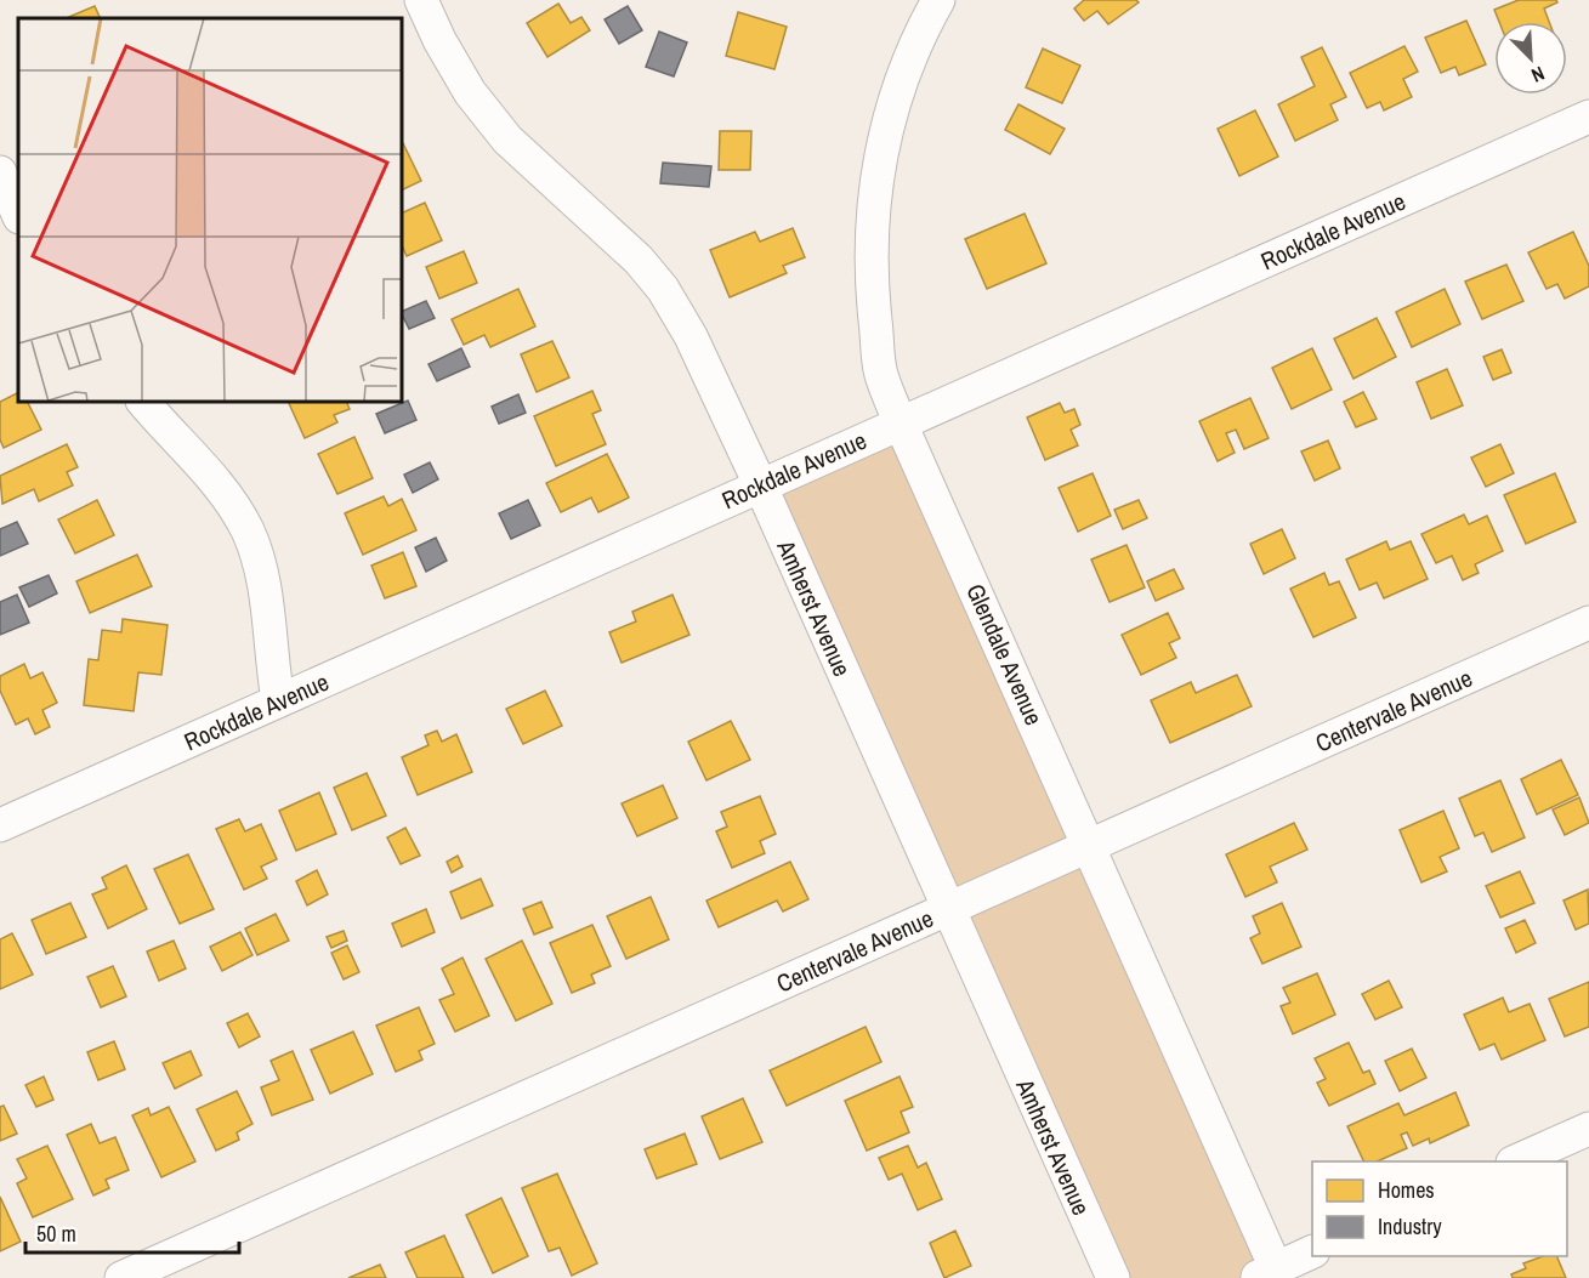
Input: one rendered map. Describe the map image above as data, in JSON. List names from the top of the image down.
{
  "streets": {
    "street": [
      "Rockdale Avenue",
      "Amherst Avenue",
      "Glendale Avenue",
      "Centervale Avenue"
    ]
  },
  "crossings": [
    ["Rockdale Avenue", "Amherst Avenue"],
    ["Rockdale Avenue", "Glendale Avenue"],
    ["Amherst Avenue", "Centervale Avenue"],
    ["Glendale Avenue", "Centervale Avenue"]
  ],
  "legend": ["Homes", "Industry"],
  "scale_bar": "50 m",
  "north": "bottom right"
}
